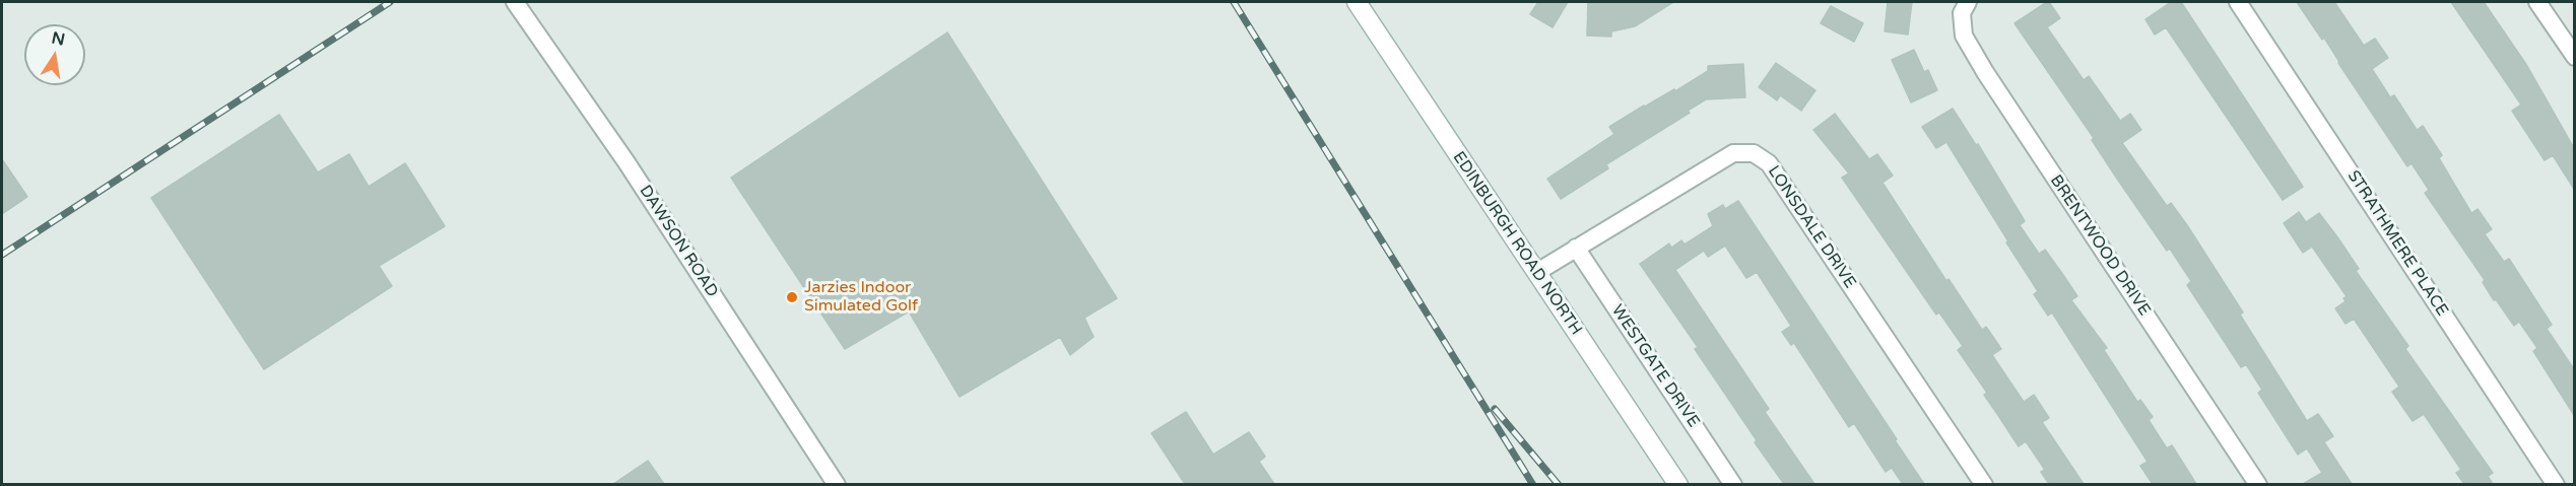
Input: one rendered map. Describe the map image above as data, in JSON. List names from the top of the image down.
{
  "streets": {
    "main road": ["EDINBURGH ROAD NORTH"],
    "street": [
      "LONSDALE DRIVE",
      "DAWSON ROAD",
      "STRATHMERE PLACE",
      "BRENTWOOD DRIVE",
      "WESTGATE DRIVE"
    ]
  },
  "crossings": [
    ["LONSDALE DRIVE", "EDINBURGH ROAD NORTH"],
    ["LONSDALE DRIVE", "WESTGATE DRIVE"]
  ],
  "places": ["Jarzies Indoor Simulated Golf"],
  "north": "top"
}
